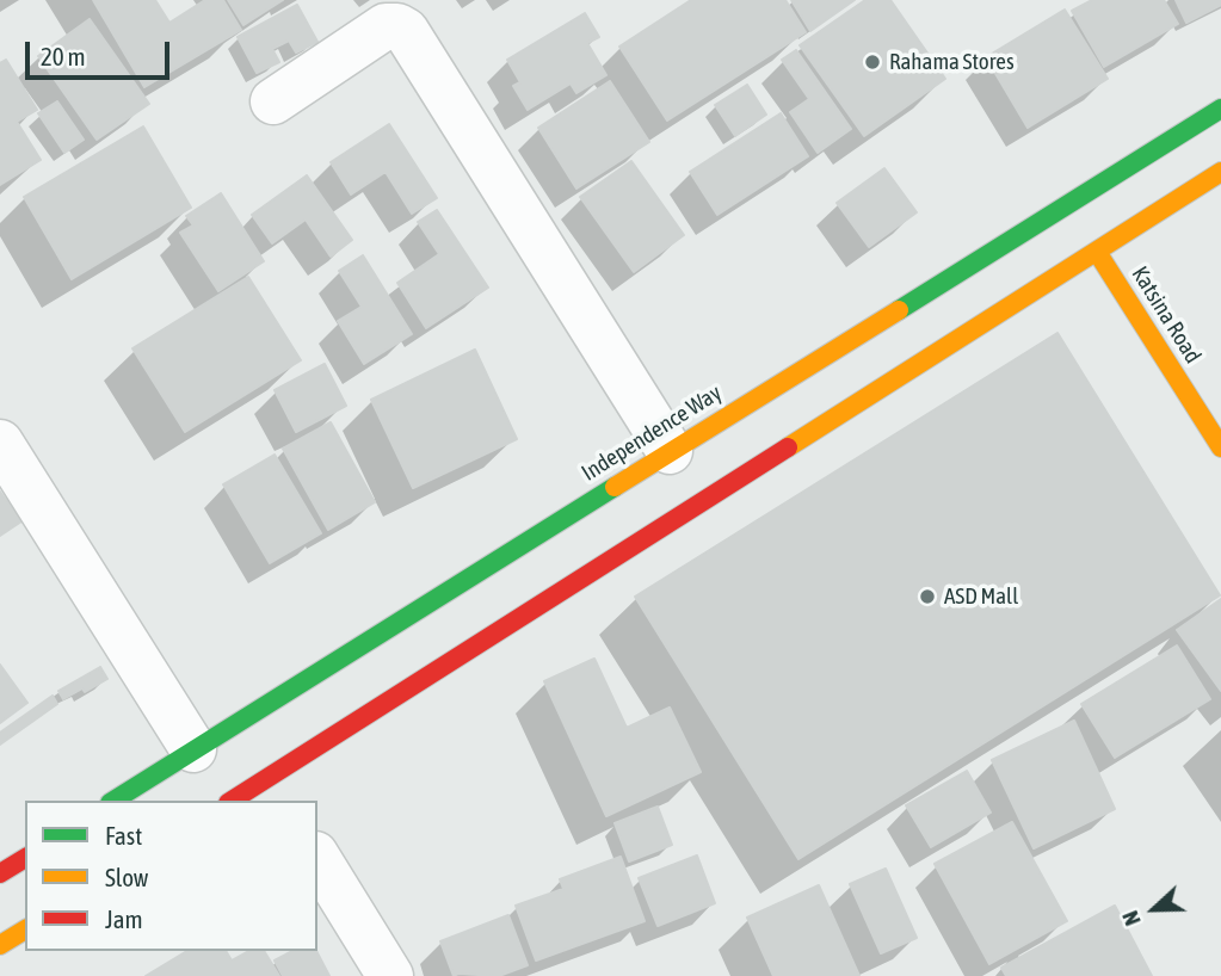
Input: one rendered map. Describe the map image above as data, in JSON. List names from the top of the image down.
{
  "streets": {
    "main road": ["Katsina Road", "Independence Way"]
  },
  "places": ["Rahama Stores", "ASD Mall"],
  "legend": ["Fast", "Slow", "Jam"],
  "scale_bar": "20 m",
  "north": "left"
}
